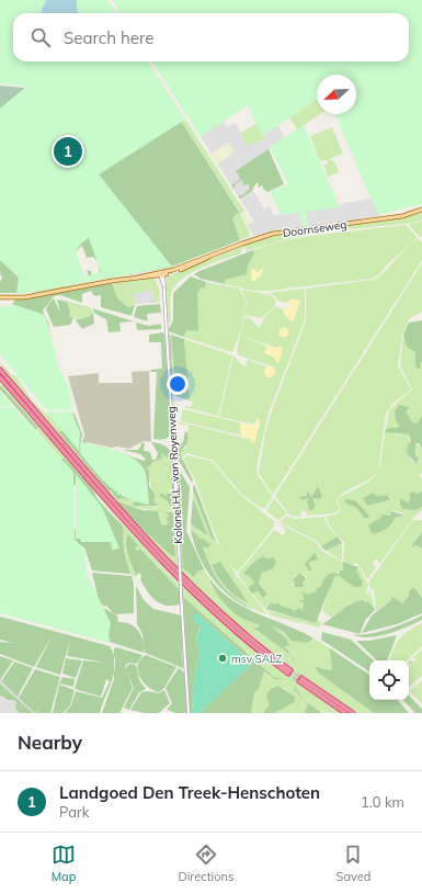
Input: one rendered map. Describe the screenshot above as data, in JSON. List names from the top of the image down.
{
  "streets": {
    "main road": ["Doornseweg"],
    "street": ["Kolonel H.L. van Royenweg"]
  },
  "crossings": [
    ["Doornseweg", "Kolonel H.L. van Royenweg"]
  ],
  "places": ["msv SALZ"],
  "north": "bottom left",
  "page": {
    "search": "Search here",
    "pins": "1",
    "heading": "Nearby",
    "list": [
      {
        "mark": "1",
        "name": "Landgoed Den Treek-Henschoten",
        "note": "Park",
        "value": "1.0 km"
      }
    ],
    "nav": ["Map", "Directions", "Saved"]
  }
}
